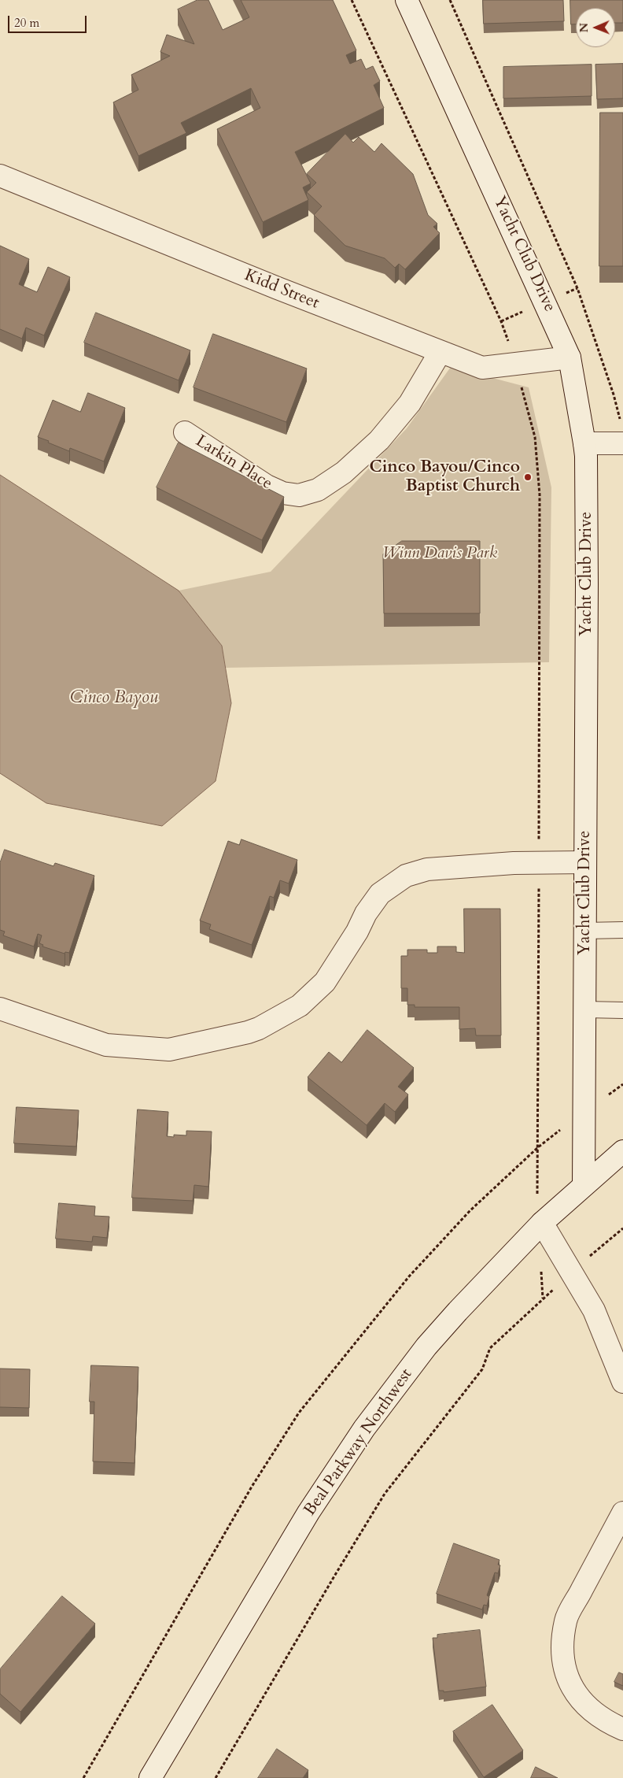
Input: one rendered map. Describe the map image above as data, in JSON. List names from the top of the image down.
{
  "streets": {
    "street": [
      "Yacht Club Drive",
      "Kidd Street",
      "Larkin Place",
      "Beal Parkway Northwest"
    ]
  },
  "crossings": [
    ["Yacht Club Drive", "Kidd Street"],
    ["Yacht Club Drive", "Beal Parkway Northwest"],
    ["Kidd Street", "Larkin Place"]
  ],
  "water": ["Cinco Bayou"],
  "parks": ["Winn Davis Park"],
  "places": ["Cinco Bayou/Cinco Baptist Church"],
  "scale_bar": "20 m",
  "north": "left"
}
